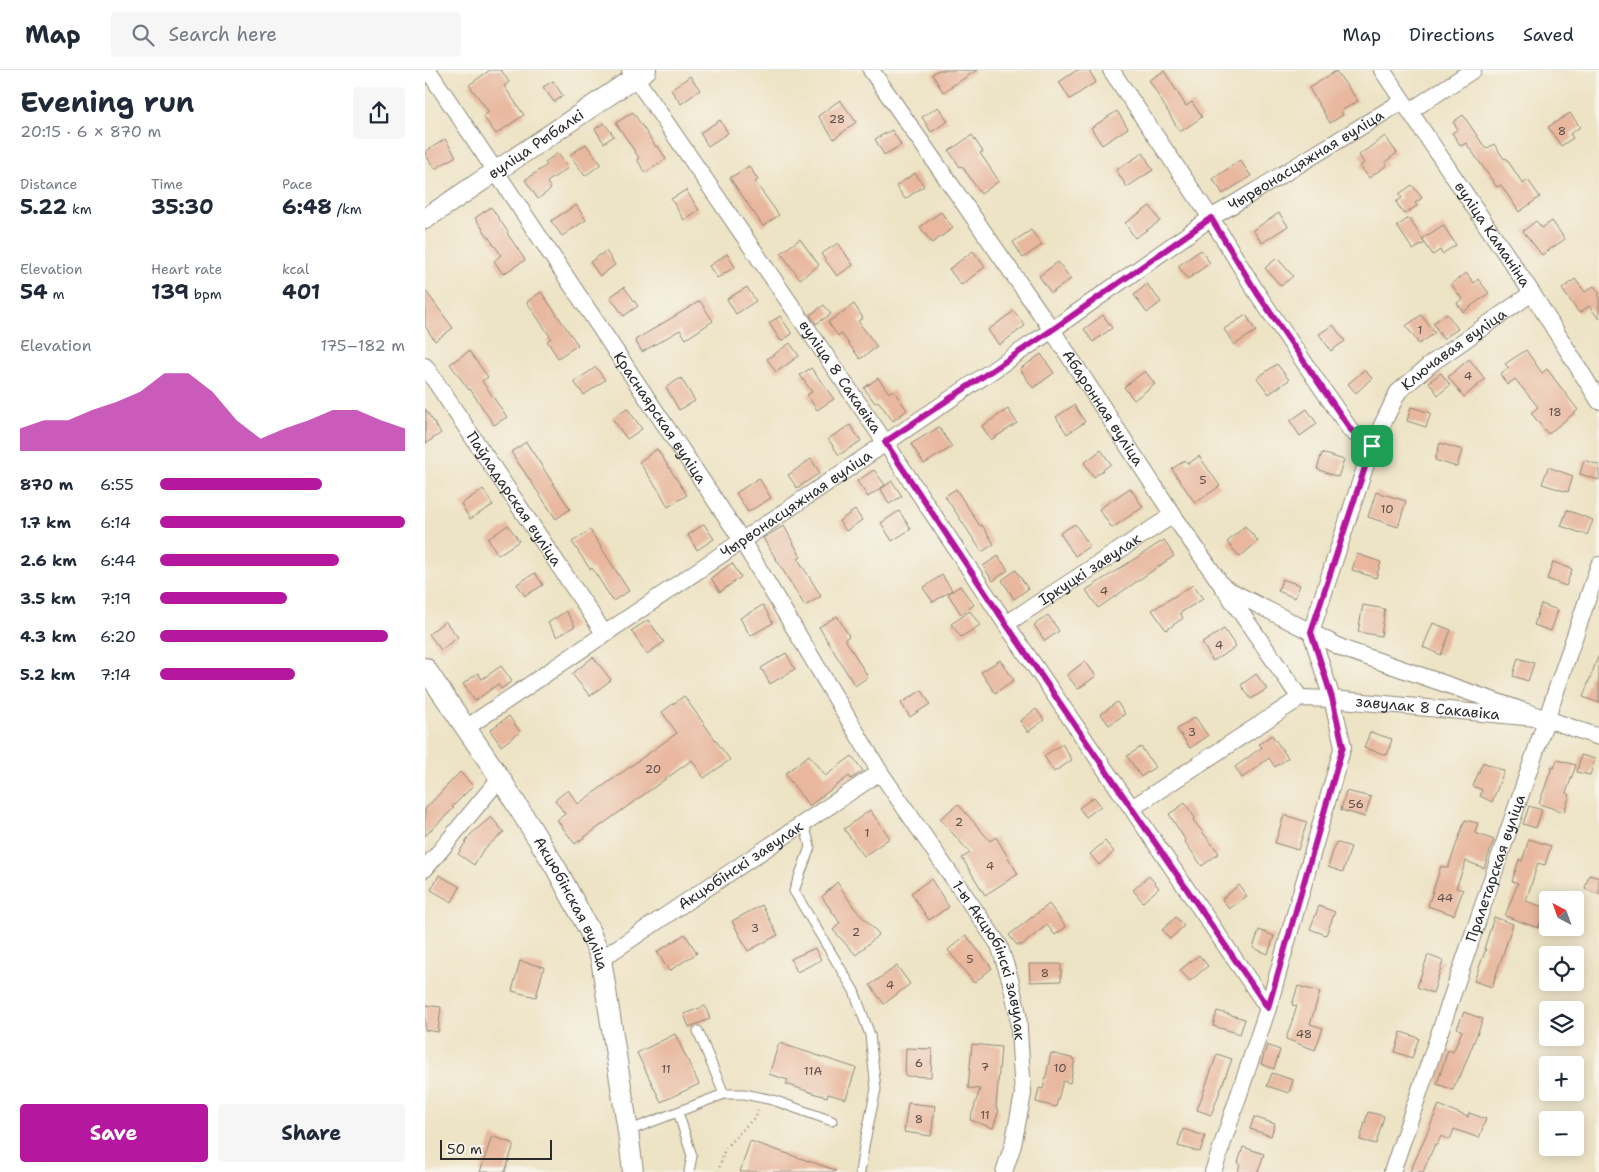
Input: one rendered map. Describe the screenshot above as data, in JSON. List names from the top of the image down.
{
  "streets": {
    "street": [
      "вуліца Рыбалкі",
      "Чырвонасцяжная вуліца",
      "вуліца Каманіна",
      "Ключавая вуліца",
      "вуліца 8 Сакавіка",
      "Абаронная вуліца",
      "Краснаярская вуліца",
      "Паўладарская вуліца",
      "Іркуцкі завулак",
      "завулак 8 Сакавіка",
      "Акцюбінскі завулак",
      "Пралетарская вуліца",
      "Акцюбінская вуліца",
      "1-ы Акцюбінскі завулак"
    ]
  },
  "crossings": [
    ["вуліца Рыбалкі", "вуліца 8 Сакавіка"],
    ["вуліца Рыбалкі", "Краснаярская вуліца"],
    ["Чырвонасцяжная вуліца", "вуліца Каманіна"],
    ["Чырвонасцяжная вуліца", "вуліца 8 Сакавіка"],
    ["Чырвонасцяжная вуліца", "Абаронная вуліца"],
    ["Чырвонасцяжная вуліца", "Краснаярская вуліца"],
    ["Чырвонасцяжная вуліца", "Паўладарская вуліца"],
    ["Чырвонасцяжная вуліца", "Акцюбінская вуліца"],
    ["вуліца Каманіна", "Ключавая вуліца"],
    ["вуліца 8 Сакавіка", "Іркуцкі завулак"],
    ["Абаронная вуліца", "Іркуцкі завулак"],
    ["Абаронная вуліца", "завулак 8 Сакавіка"],
    ["Краснаярская вуліца", "Акцюбінскі завулак"],
    ["Краснаярская вуліца", "1-ы Акцюбінскі завулак"],
    ["завулак 8 Сакавіка", "Пралетарская вуліца"],
    ["Акцюбінскі завулак", "Акцюбінская вуліца"],
    ["Акцюбінскі завулак", "1-ы Акцюбінскі завулак"]
  ],
  "house_numbers": [
    "28",
    "8",
    "1",
    "4",
    "18",
    "5",
    "10",
    "4",
    "4",
    "3",
    "20",
    "56",
    "2",
    "1",
    "4",
    "44",
    "3",
    "2",
    "5",
    "8",
    "4",
    "48",
    "6",
    "7",
    "10",
    "11",
    "11А",
    "11",
    "8"
  ],
  "scale_bar": "50 m",
  "north": "top left",
  "page": {
    "header": "Map",
    "search": "Search here",
    "nav": ["Map", "Directions", "Saved"],
    "heading": ["Evening run", "20:15 · 6 × 870 m"],
    "stats": [
      ["Distance", "5.22 km"],
      ["Time", "35:30"],
      ["Pace", "6:48 /km"],
      ["Elevation", "54 m"],
      ["Heart rate", "139 bpm"],
      ["kcal", "401"]
    ],
    "chart": ["Elevation", "175–182 m"],
    "list": [
      {
        "name": "870 m",
        "note": "6:55"
      },
      {
        "name": "1.7 km",
        "note": "6:14"
      },
      {
        "name": "2.6 km",
        "note": "6:44"
      },
      {
        "name": "3.5 km",
        "note": "7:19"
      },
      {
        "name": "4.3 km",
        "note": "6:20"
      },
      {
        "name": "5.2 km",
        "note": "7:14"
      }
    ],
    "map_buttons": ["+", "−"],
    "buttons": ["Save", "Share"],
    "scale": "50 m"
  }
}
